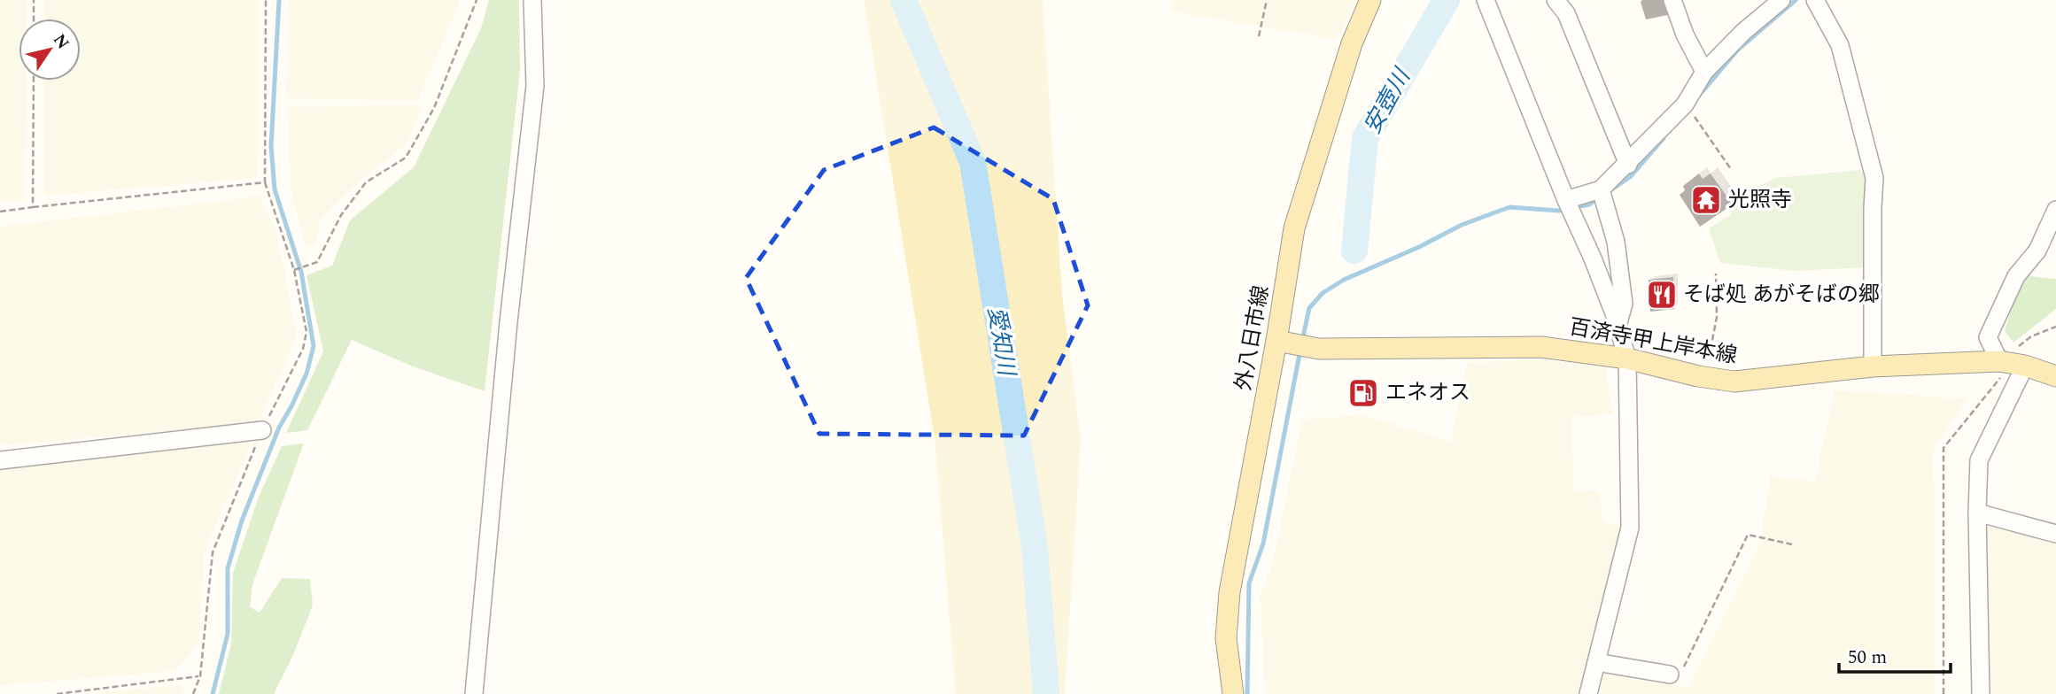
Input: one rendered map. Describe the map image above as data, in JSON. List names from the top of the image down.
{
  "streets": {
    "main road": ["外八日市線", "百済寺甲上岸本線"]
  },
  "crossings": [
    ["外八日市線", "百済寺甲上岸本線"]
  ],
  "water": ["安壺川", "愛知川"],
  "places": {
    "temple": ["光照寺"],
    "restaurant": ["そば処 あがそばの郷"],
    "fuel station": ["エネオス"]
  },
  "scale_bar": "50 m",
  "north": "top right"
}
